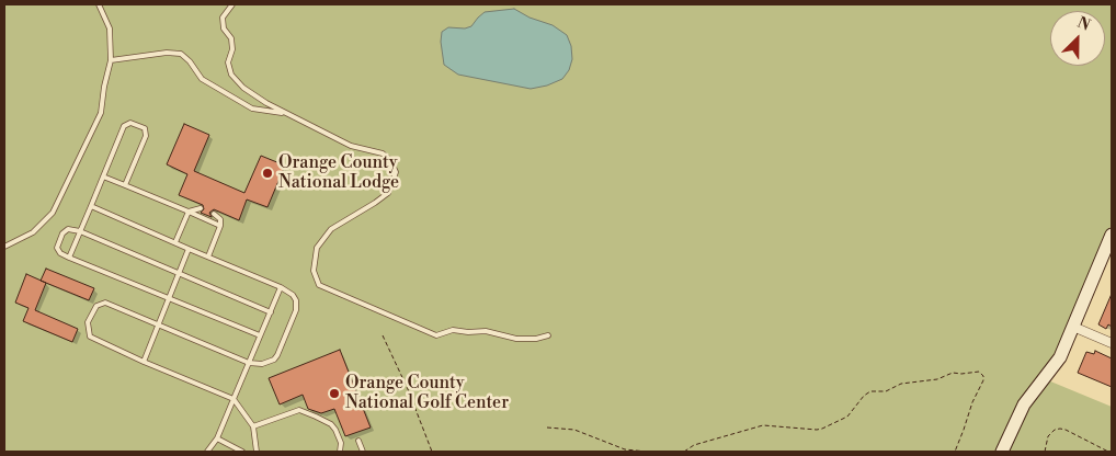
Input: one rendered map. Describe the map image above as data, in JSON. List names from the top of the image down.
{
  "places": ["Orange County National Lodge", "Orange County National Golf Center"],
  "north": "top right"
}
